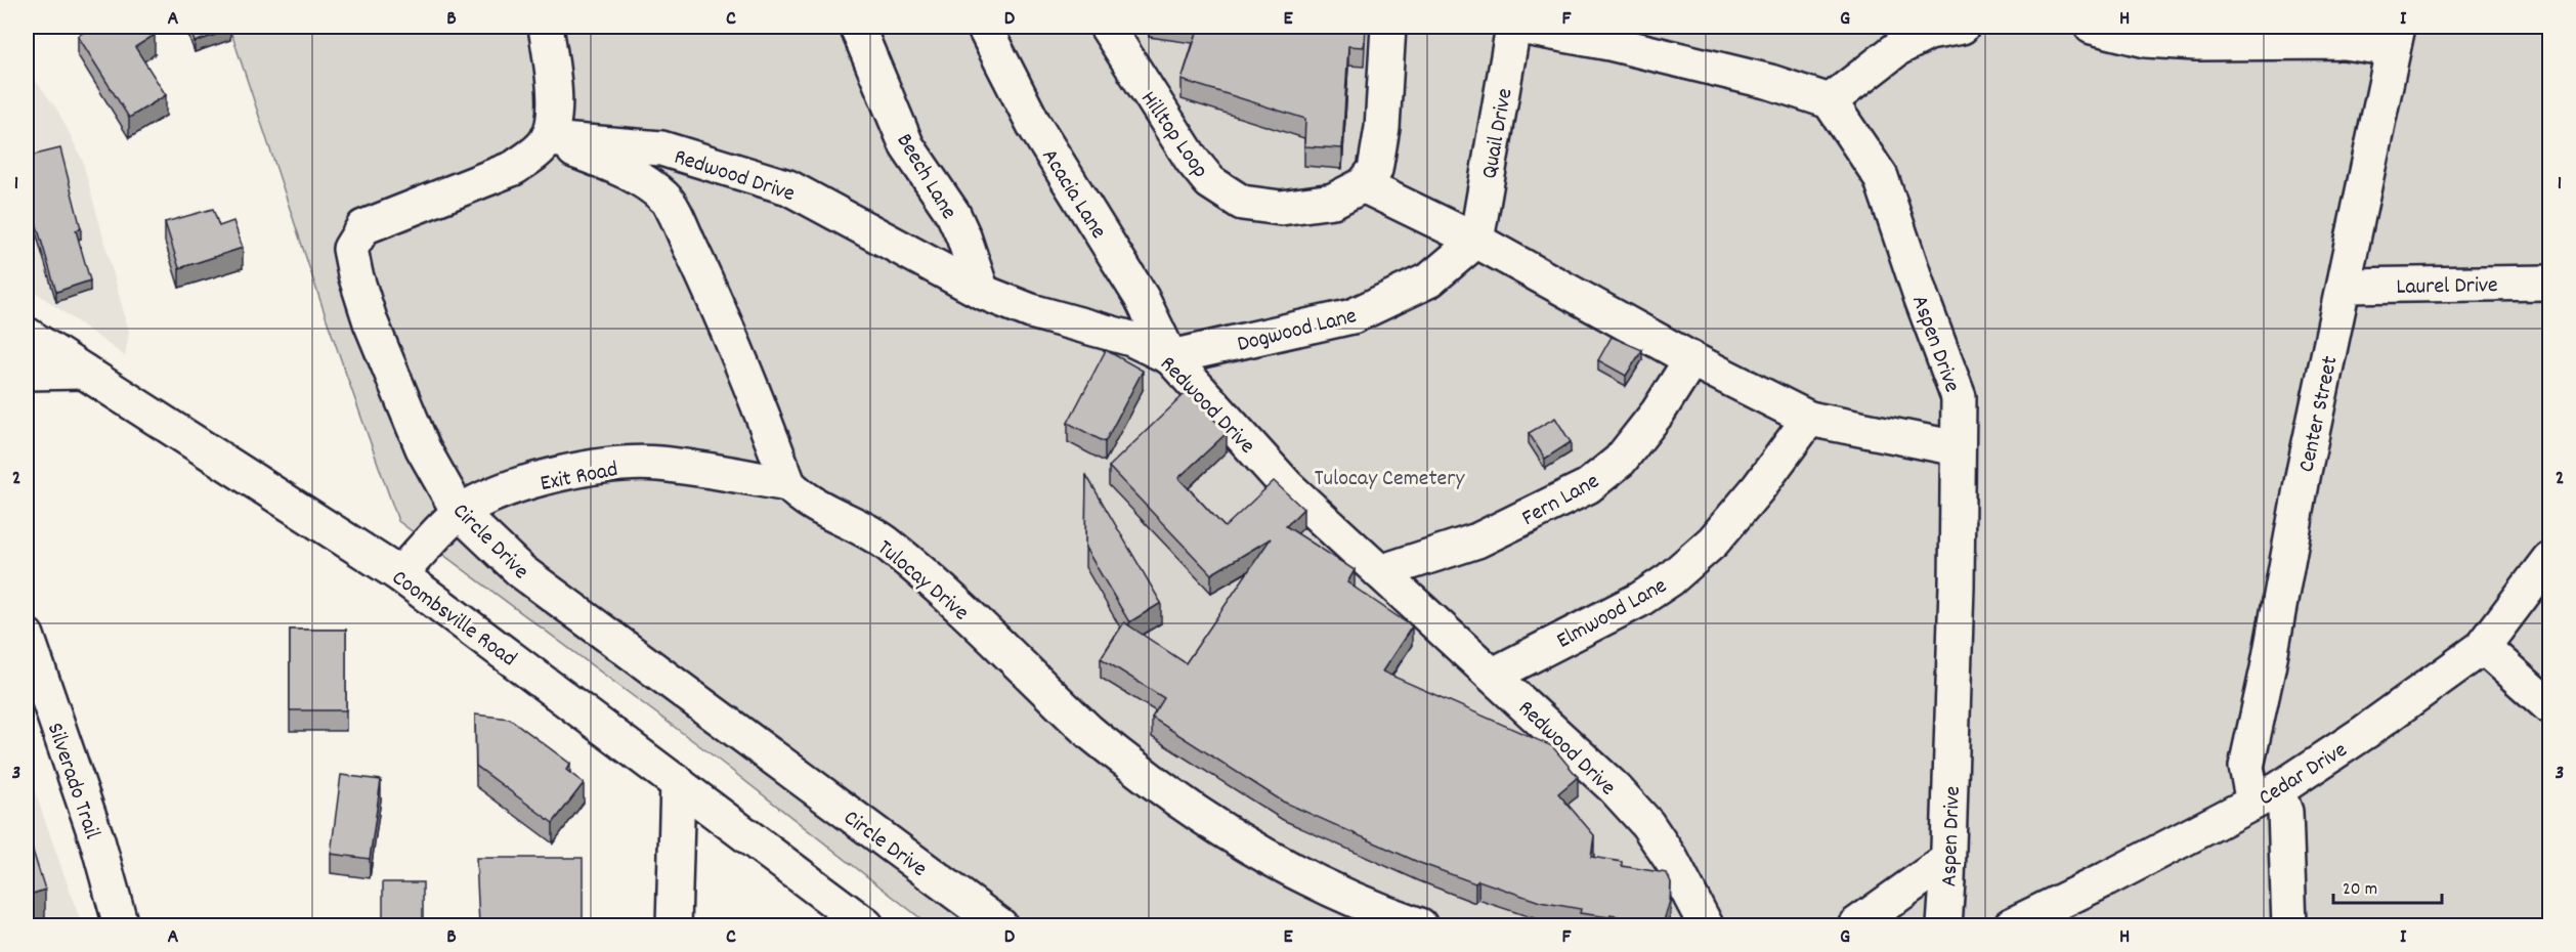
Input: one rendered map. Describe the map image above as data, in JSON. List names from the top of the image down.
{
  "streets": {
    "street": [
      "Hilltop Loop",
      "Quail Drive",
      "Redwood Drive",
      "Beech Lane",
      "Acacia Lane",
      "Laurel Drive",
      "Dogwood Lane",
      "Aspen Drive",
      "Center Street",
      "Exit Road",
      "Fern Lane",
      "Circle Drive",
      "Tulocay Drive",
      "Elmwood Lane",
      "Coombsville Road",
      "Cedar Drive",
      "Silverado Trail"
    ]
  },
  "crossings": [
    ["Quail Drive", "Dogwood Lane"],
    ["Redwood Drive", "Beech Lane"],
    ["Redwood Drive", "Acacia Lane"],
    ["Redwood Drive", "Dogwood Lane"],
    ["Redwood Drive", "Fern Lane"],
    ["Redwood Drive", "Circle Drive"],
    ["Redwood Drive", "Elmwood Lane"],
    ["Acacia Lane", "Dogwood Lane"],
    ["Laurel Drive", "Center Street"],
    ["Center Street", "Cedar Drive"],
    ["Exit Road", "Circle Drive"],
    ["Exit Road", "Tulocay Drive"],
    ["Exit Road", "Coombsville Road"]
  ],
  "parks": ["Tulocay Cemetery"],
  "scale_bar": "20 m",
  "grid": {
    "columns": [
      "A",
      "B",
      "C",
      "D",
      "E",
      "F",
      "G",
      "H",
      "I"
    ],
    "rows": ["1", "2", "3"]
  }
}
